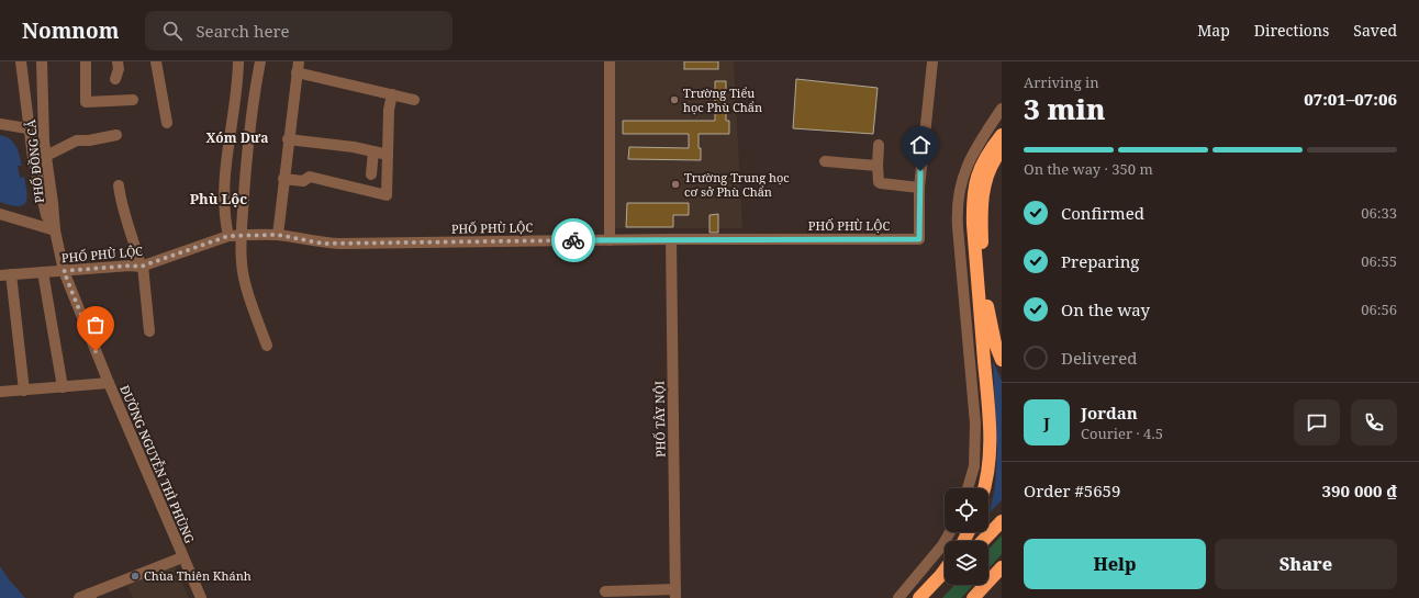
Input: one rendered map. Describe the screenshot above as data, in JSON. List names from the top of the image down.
{
  "streets": {
    "street": [
      "PHỐ ĐỒNG CẢ",
      "PHỐ PHÙ LỘC",
      "PHỐ TÂY NỘI",
      "ĐƯỜNG NGUYỄN THÌ PHÙNG"
    ]
  },
  "crossings": [
    ["PHỐ ĐỒNG CẢ", "ĐƯỜNG NGUYỄN THÌ PHÙNG"],
    ["PHỐ PHÙ LỘC", "PHỐ TÂY NỘI"],
    ["PHỐ PHÙ LỘC", "ĐƯỜNG NGUYỄN THÌ PHÙNG"]
  ],
  "districts": ["Xóm Dưa", "Phù Lộc"],
  "places": ["Trường Tiểu học Phù Chẩn", "Trường Trung học cơ sở Phù Chẩn", "Chùa Thiên Khánh"],
  "page": {
    "header": "Nomnom",
    "search": "Search here",
    "nav": ["Map", "Directions", "Saved"],
    "heading": ["3 min", "Arriving in", "07:01–07:06"],
    "panel": [
      "Jordan",
      "Courier · 4.5",
      "Order #5659",
      "390 000 ₫"
    ],
    "bar": "On the way · 350 m",
    "list": [
      ["Confirmed", "06:33"],
      ["Preparing", "06:55"],
      ["On the way", "06:56"],
      "Delivered"
    ],
    "round": "J",
    "buttons": ["Help", "Share"]
  }
}
